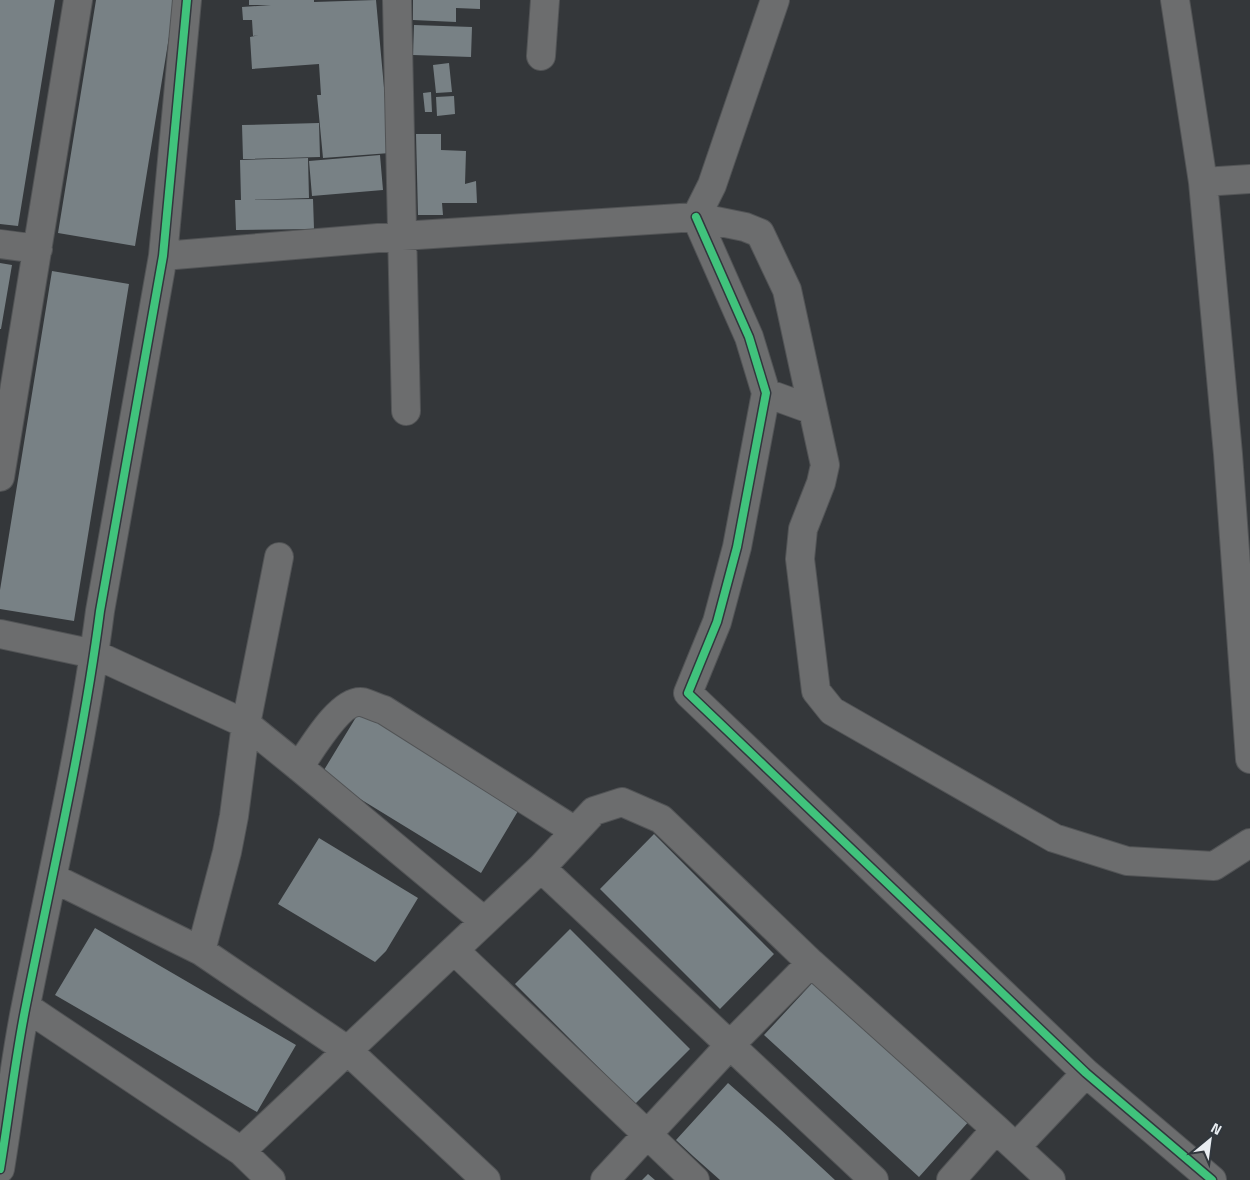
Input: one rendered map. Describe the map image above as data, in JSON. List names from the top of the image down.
{
  "north": "top right"
}
